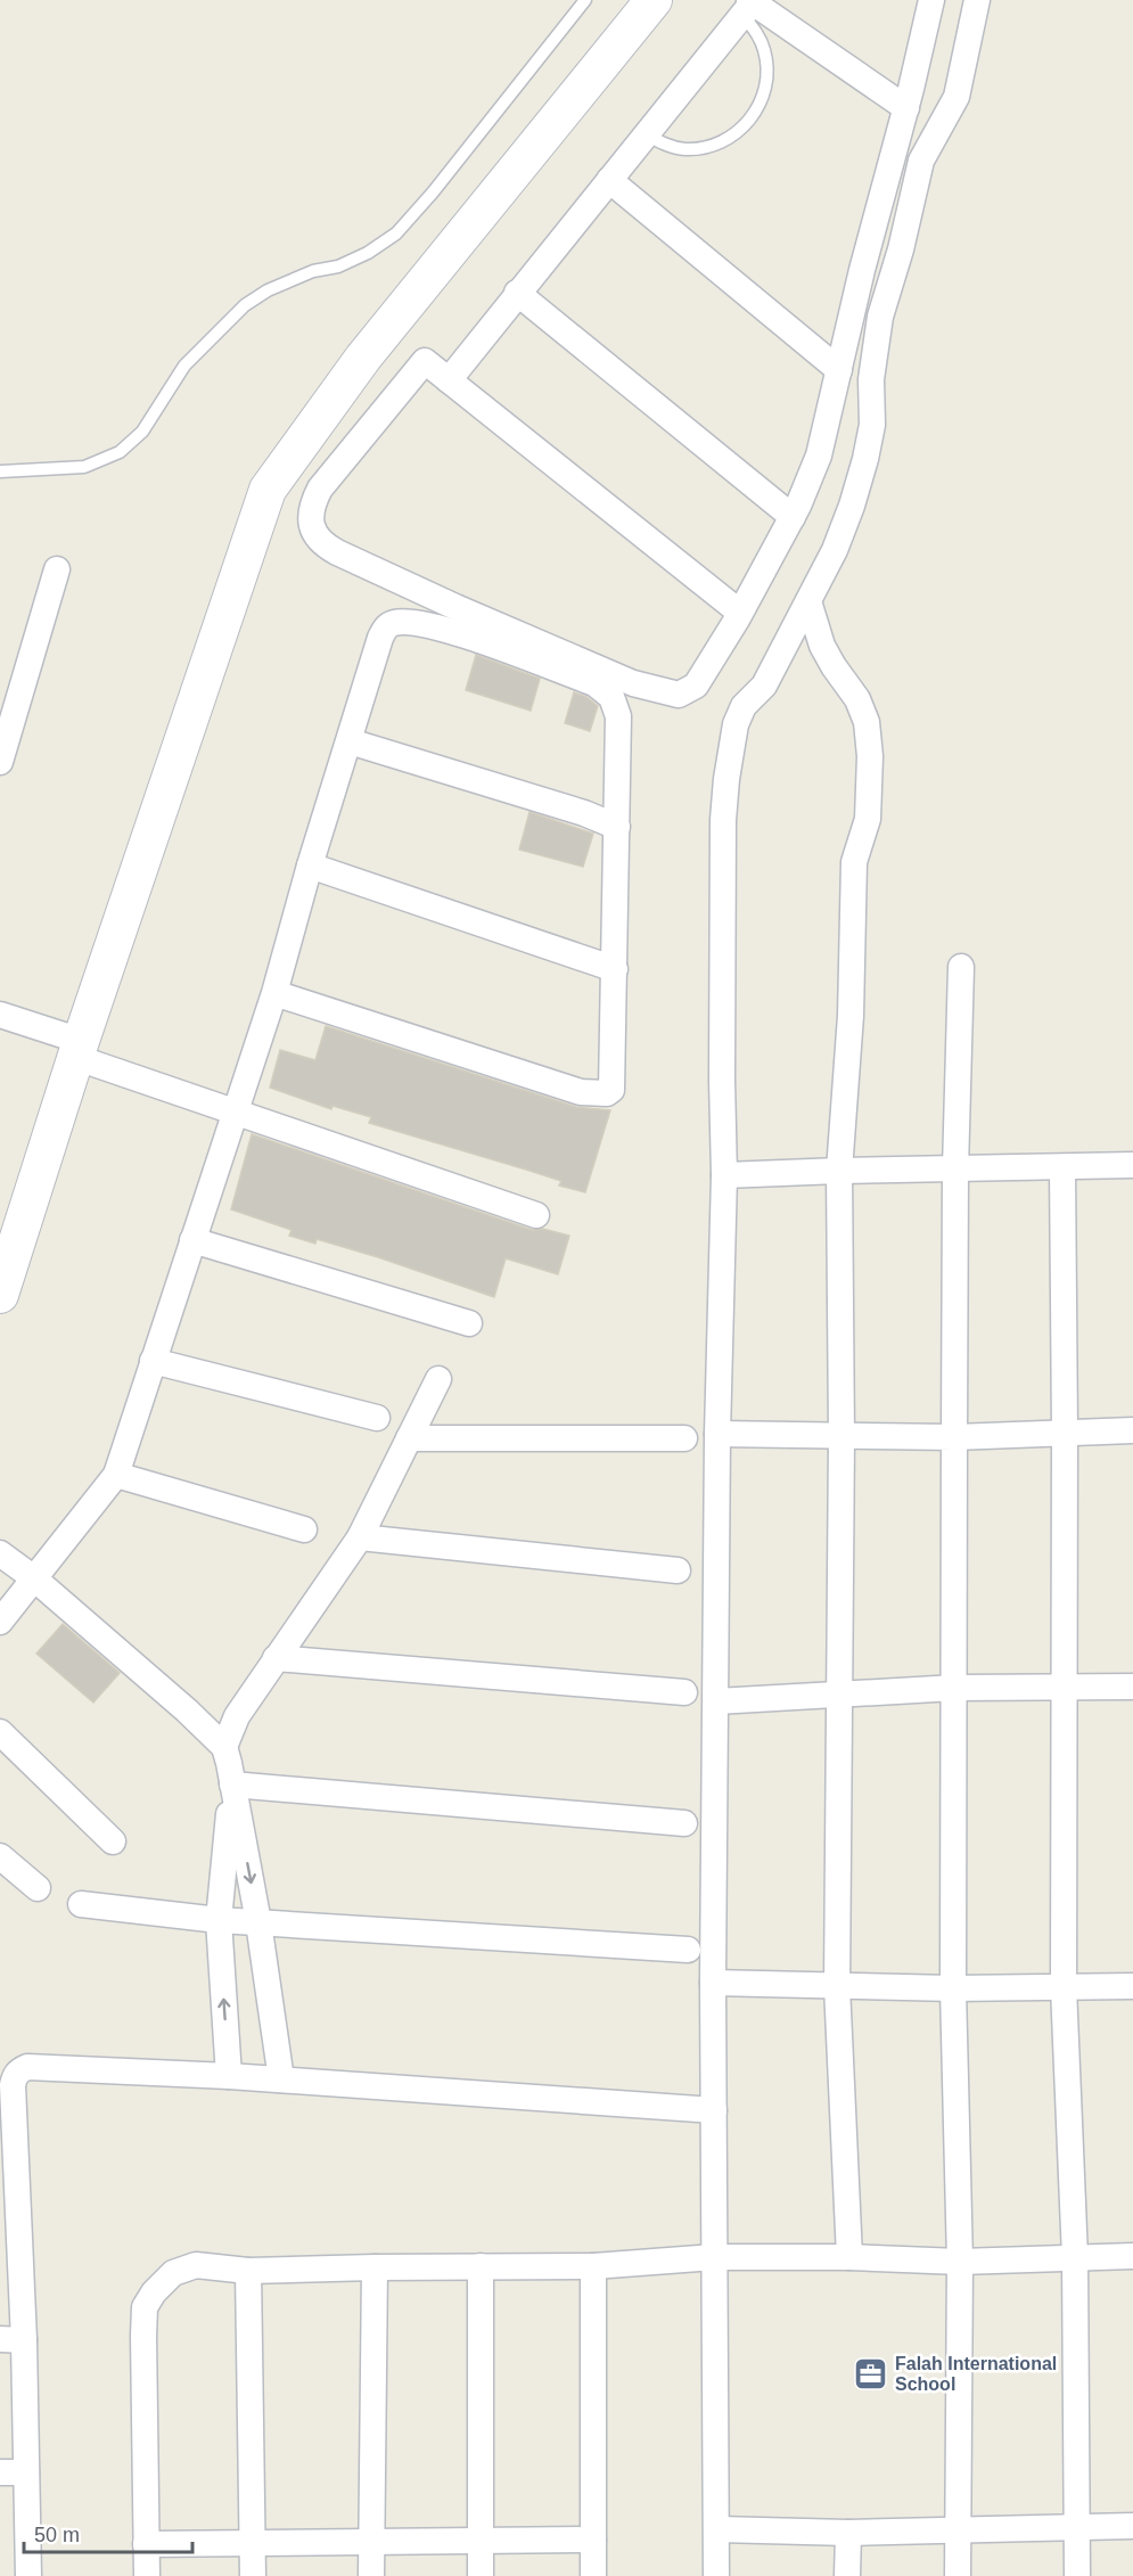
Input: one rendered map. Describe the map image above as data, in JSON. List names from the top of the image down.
{
  "places": {
    "office": ["Falah International School"]
  },
  "scale_bar": "50 m"
}
